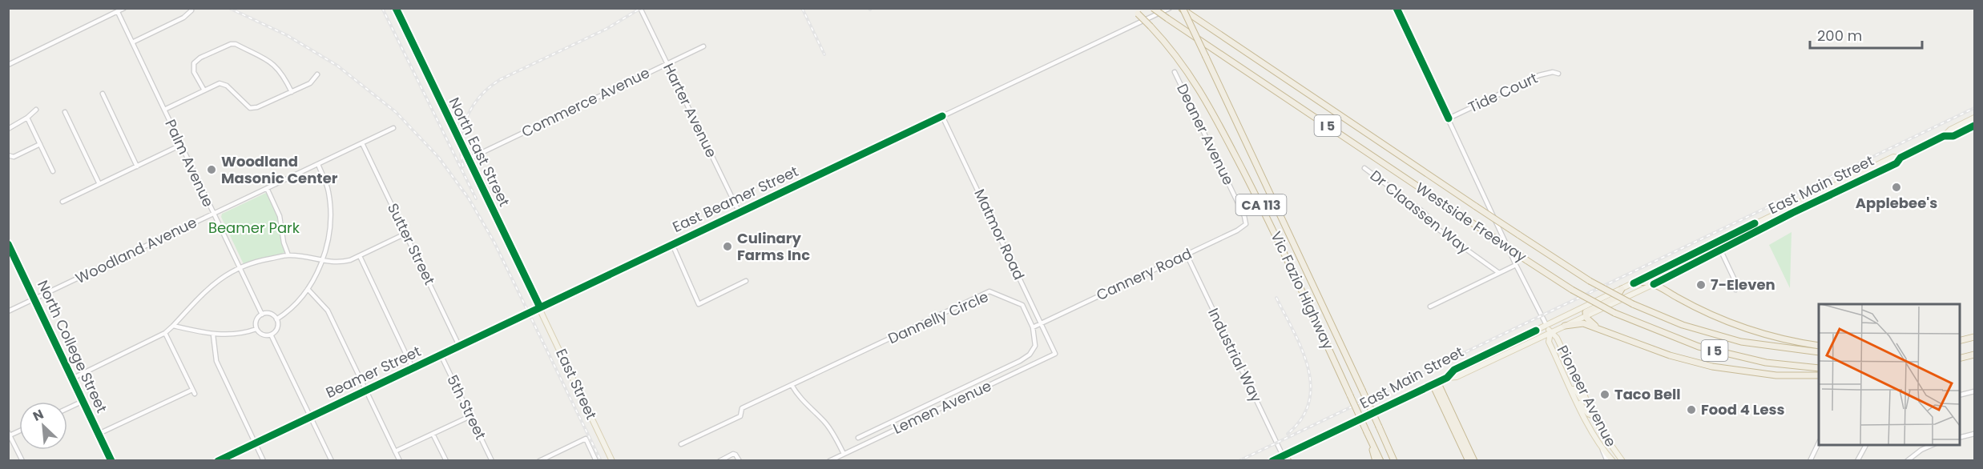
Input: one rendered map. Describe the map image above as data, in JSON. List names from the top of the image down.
{
  "streets": {
    "highway": [
      "I 5",
      "CA 113",
      "Westside Freeway",
      "Vic Fazio Highway"
    ],
    "main road": [
      "North East Street",
      "East Main Street",
      "East Street",
      "Pioneer Avenue"
    ],
    "street": [
      "Tide Court",
      "Commerce Avenue",
      "Harter Avenue",
      "Deaner Avenue",
      "Palm Avenue",
      "East Beamer Street",
      "Dr Claassen Way",
      "Matmor Road",
      "Sutter Street",
      "Woodland Avenue",
      "Cannery Road",
      "Dannelly Circle",
      "North College Street",
      "Industrial Way",
      "Beamer Street",
      "5th Street",
      "Lemen Avenue"
    ]
  },
  "crossings": [
    ["Tide Court", "Pioneer Avenue"],
    ["Commerce Avenue", "Harter Avenue"],
    ["Commerce Avenue", "North East Street"],
    ["Harter Avenue", "East Beamer Street"],
    ["Deaner Avenue", "Cannery Road"],
    ["North East Street", "East Beamer Street"],
    ["North East Street", "Beamer Street"],
    ["North East Street", "East Street"],
    ["Palm Avenue", "Woodland Avenue"],
    ["East Main Street", "Industrial Way"],
    ["East Main Street", "Pioneer Avenue"],
    ["East Beamer Street", "Matmor Road"],
    ["East Beamer Street", "Beamer Street"],
    ["East Beamer Street", "East Street"],
    ["Westside Freeway", "Vic Fazio Highway"],
    ["Matmor Road", "Cannery Road"],
    ["Matmor Road", "Lemen Avenue"],
    ["Sutter Street", "Woodland Avenue"],
    ["Sutter Street", "Beamer Street"],
    ["Woodland Avenue", "North College Street"],
    ["Cannery Road", "Dannelly Circle"],
    ["Cannery Road", "Industrial Way"],
    ["Beamer Street", "East Street"],
    ["Beamer Street", "5th Street"]
  ],
  "parks": ["Beamer Park"],
  "places": [
    "Woodland Masonic Center",
    "Applebee's",
    "Culinary Farms Inc",
    "7-Eleven",
    "Taco Bell",
    "Food 4 Less"
  ],
  "scale_bar": "200 m",
  "north": "top left"
}
